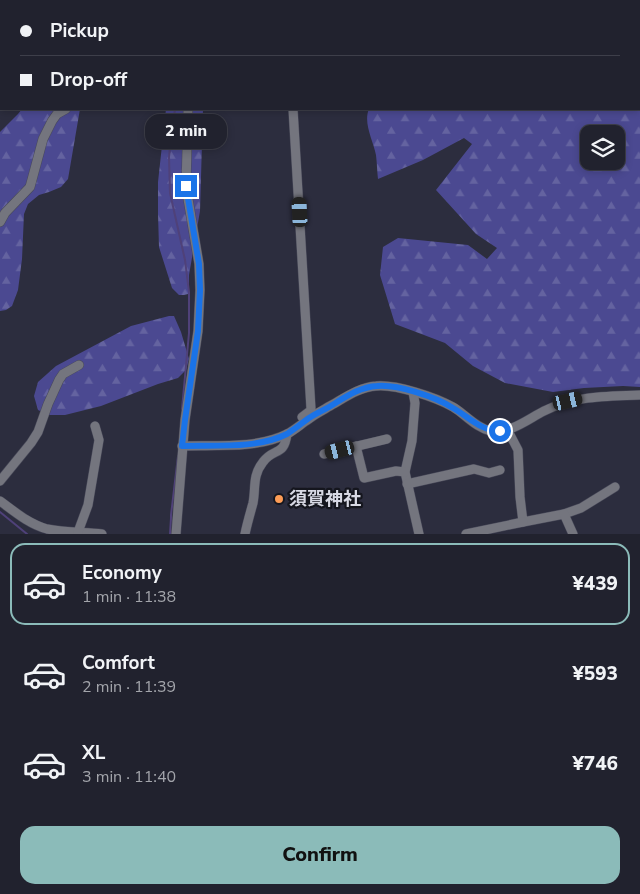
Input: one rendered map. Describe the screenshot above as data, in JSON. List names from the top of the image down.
{
  "places": ["須賀神社"],
  "page": {
    "banner": ["Pickup", "Drop-off"],
    "bubble": "2 min",
    "list": [
      {
        "name": "Economy",
        "note": "1 min · 11:38",
        "value": "¥439"
      },
      {
        "name": "Comfort",
        "note": "2 min · 11:39",
        "value": "¥593"
      },
      {
        "name": "XL",
        "note": "3 min · 11:40",
        "value": "¥746"
      }
    ],
    "buttons": "Confirm"
  }
}
